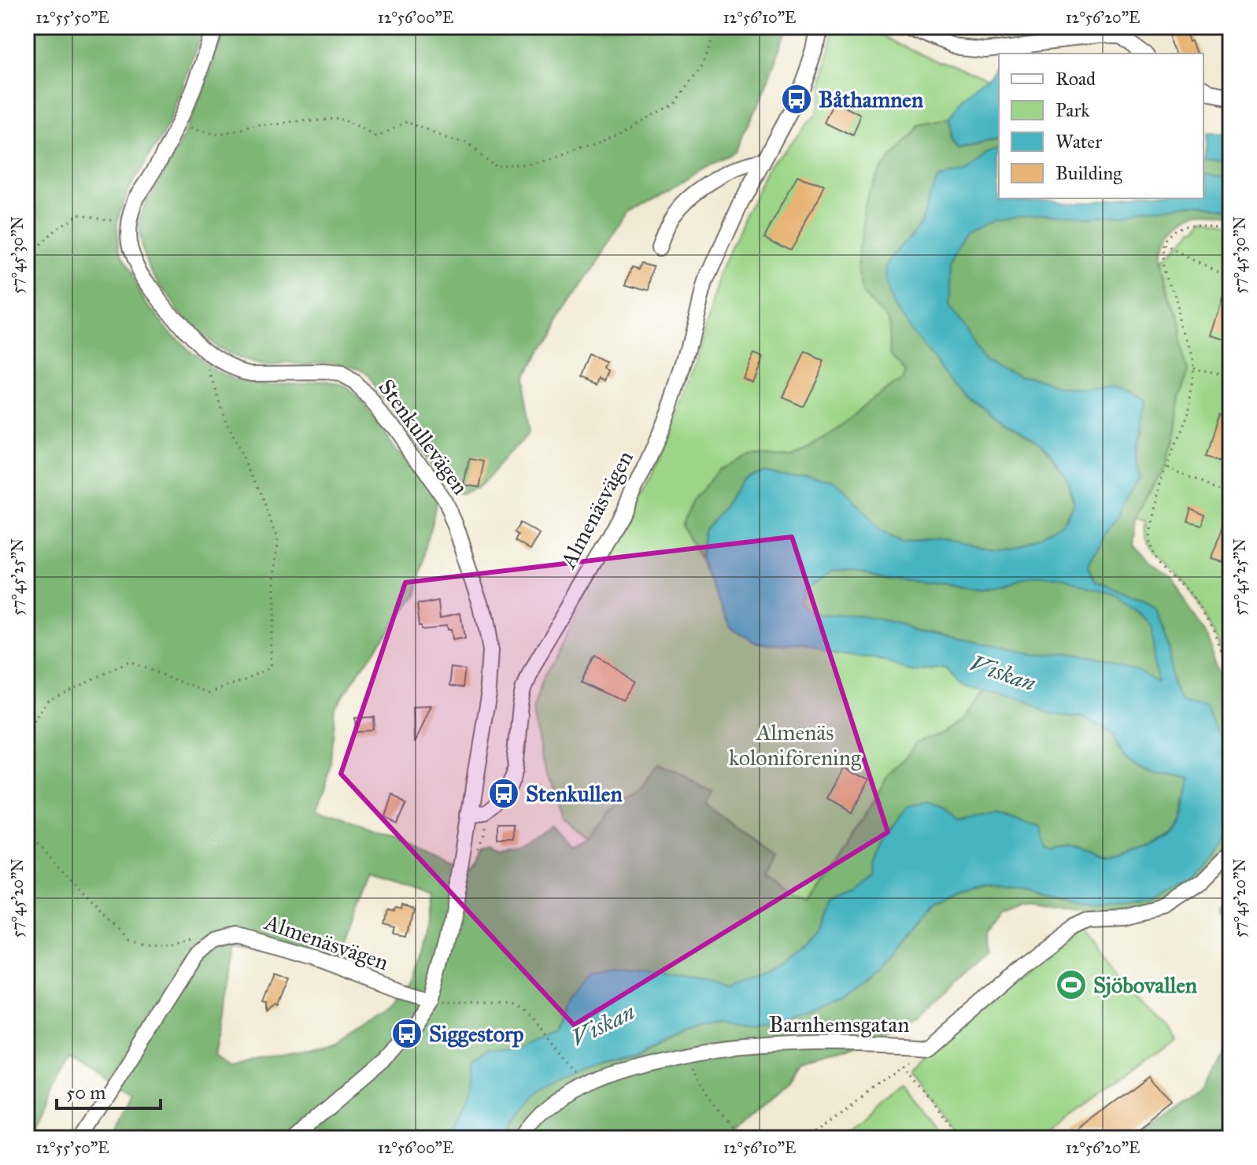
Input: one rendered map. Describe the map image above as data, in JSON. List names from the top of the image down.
{
  "streets": {
    "street": ["Stenkullevägen", "Almenäsvägen", "Barnhemsgatan"]
  },
  "crossings": [
    ["Stenkullevägen", "Almenäsvägen"]
  ],
  "water": ["Viskan"],
  "parks": ["Almenäs koloniförening"],
  "places": {
    "bus stop": ["Båthamnen", "Stenkullen", "Siggestorp"],
    "sports": ["Sjöbovallen"]
  },
  "legend": [
    "Road",
    "Park",
    "Water",
    "Building"
  ],
  "scale_bar": "50 m",
  "coordinates": [
    "12°55'50\"E",
    "12°56'00\"E",
    "12°56'10\"E",
    "12°56'20\"E",
    "57°45'30\"N",
    "57°45'25\"N",
    "57°45'20\"N"
  ]
}
